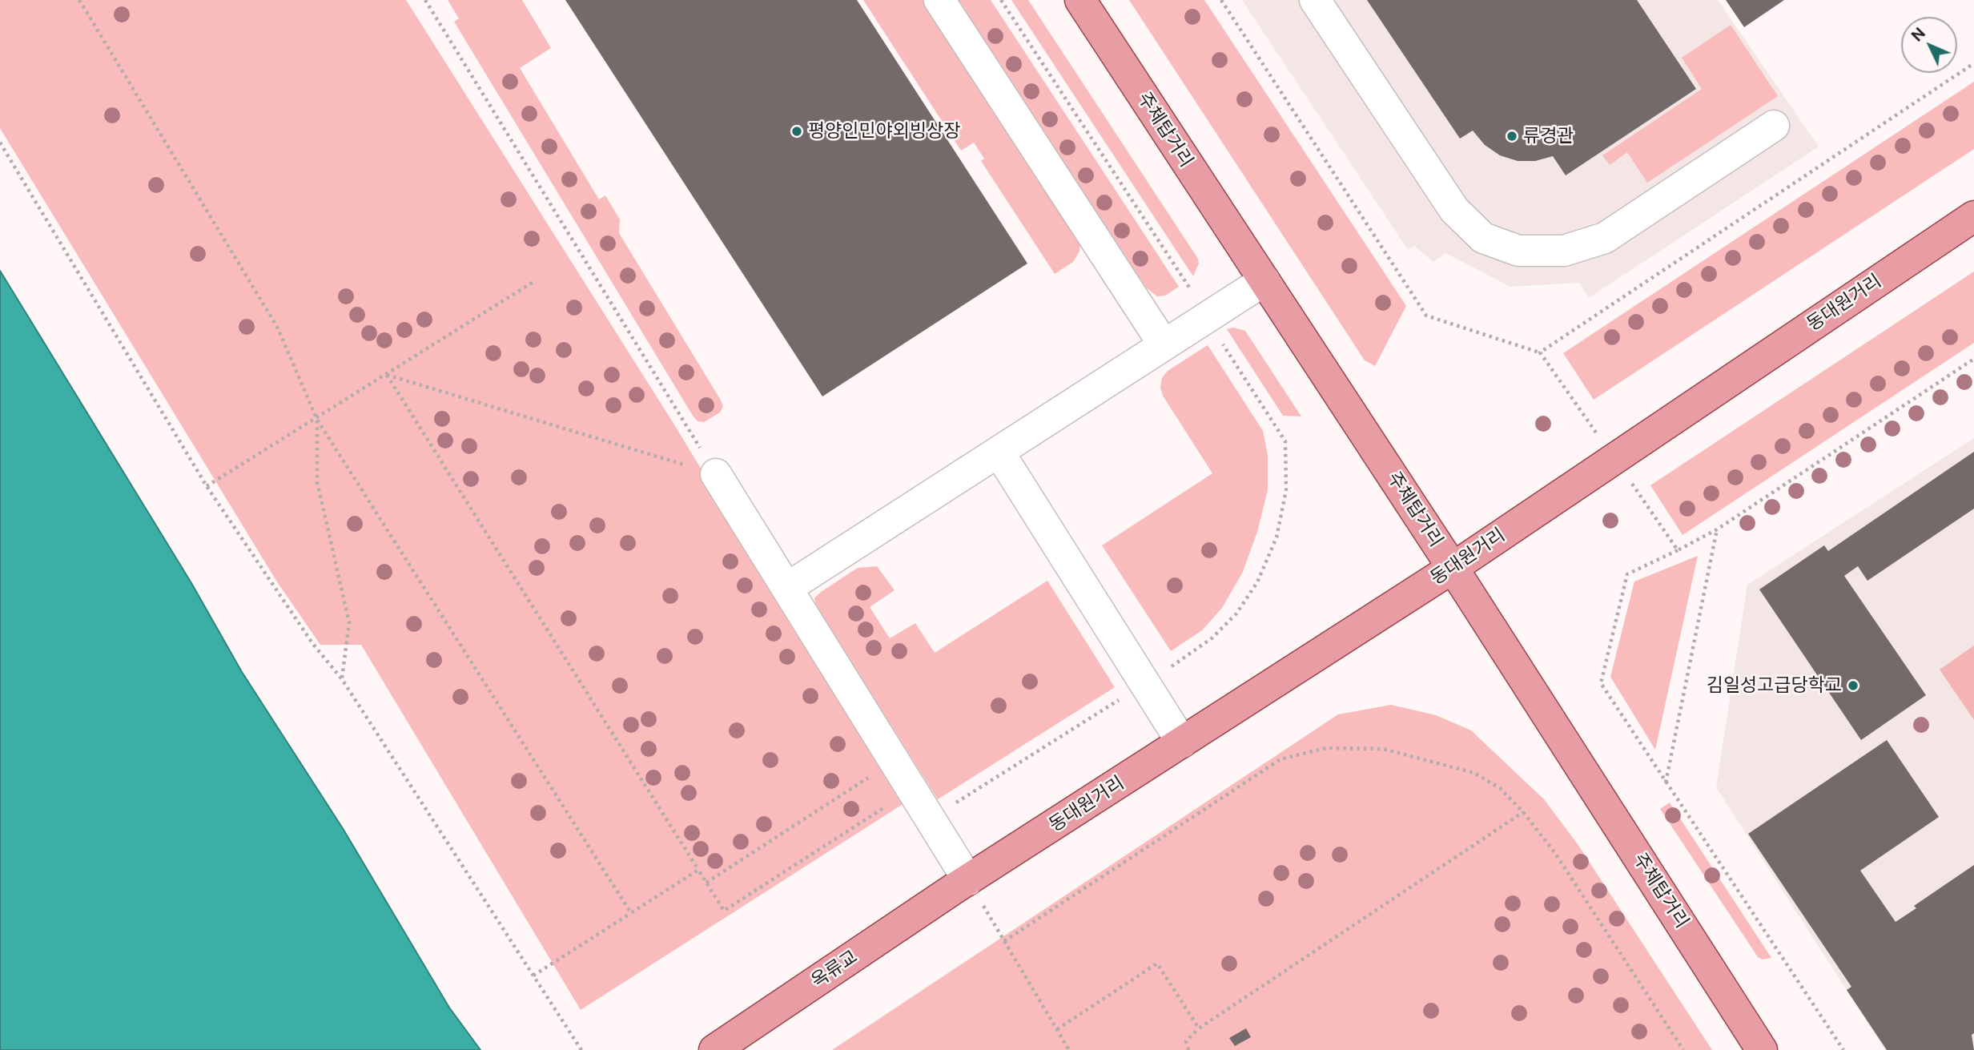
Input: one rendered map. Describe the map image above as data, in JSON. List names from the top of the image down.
{
  "streets": {
    "main road": ["주체탑거리", "동대원거리", "옥류교"]
  },
  "crossings": [
    ["주체탑거리", "동대원거리"],
    ["동대원거리", "옥류교"]
  ],
  "places": ["평양인민야외빙상장", "류경관", "김일성고급당학교"],
  "north": "top left"
}
